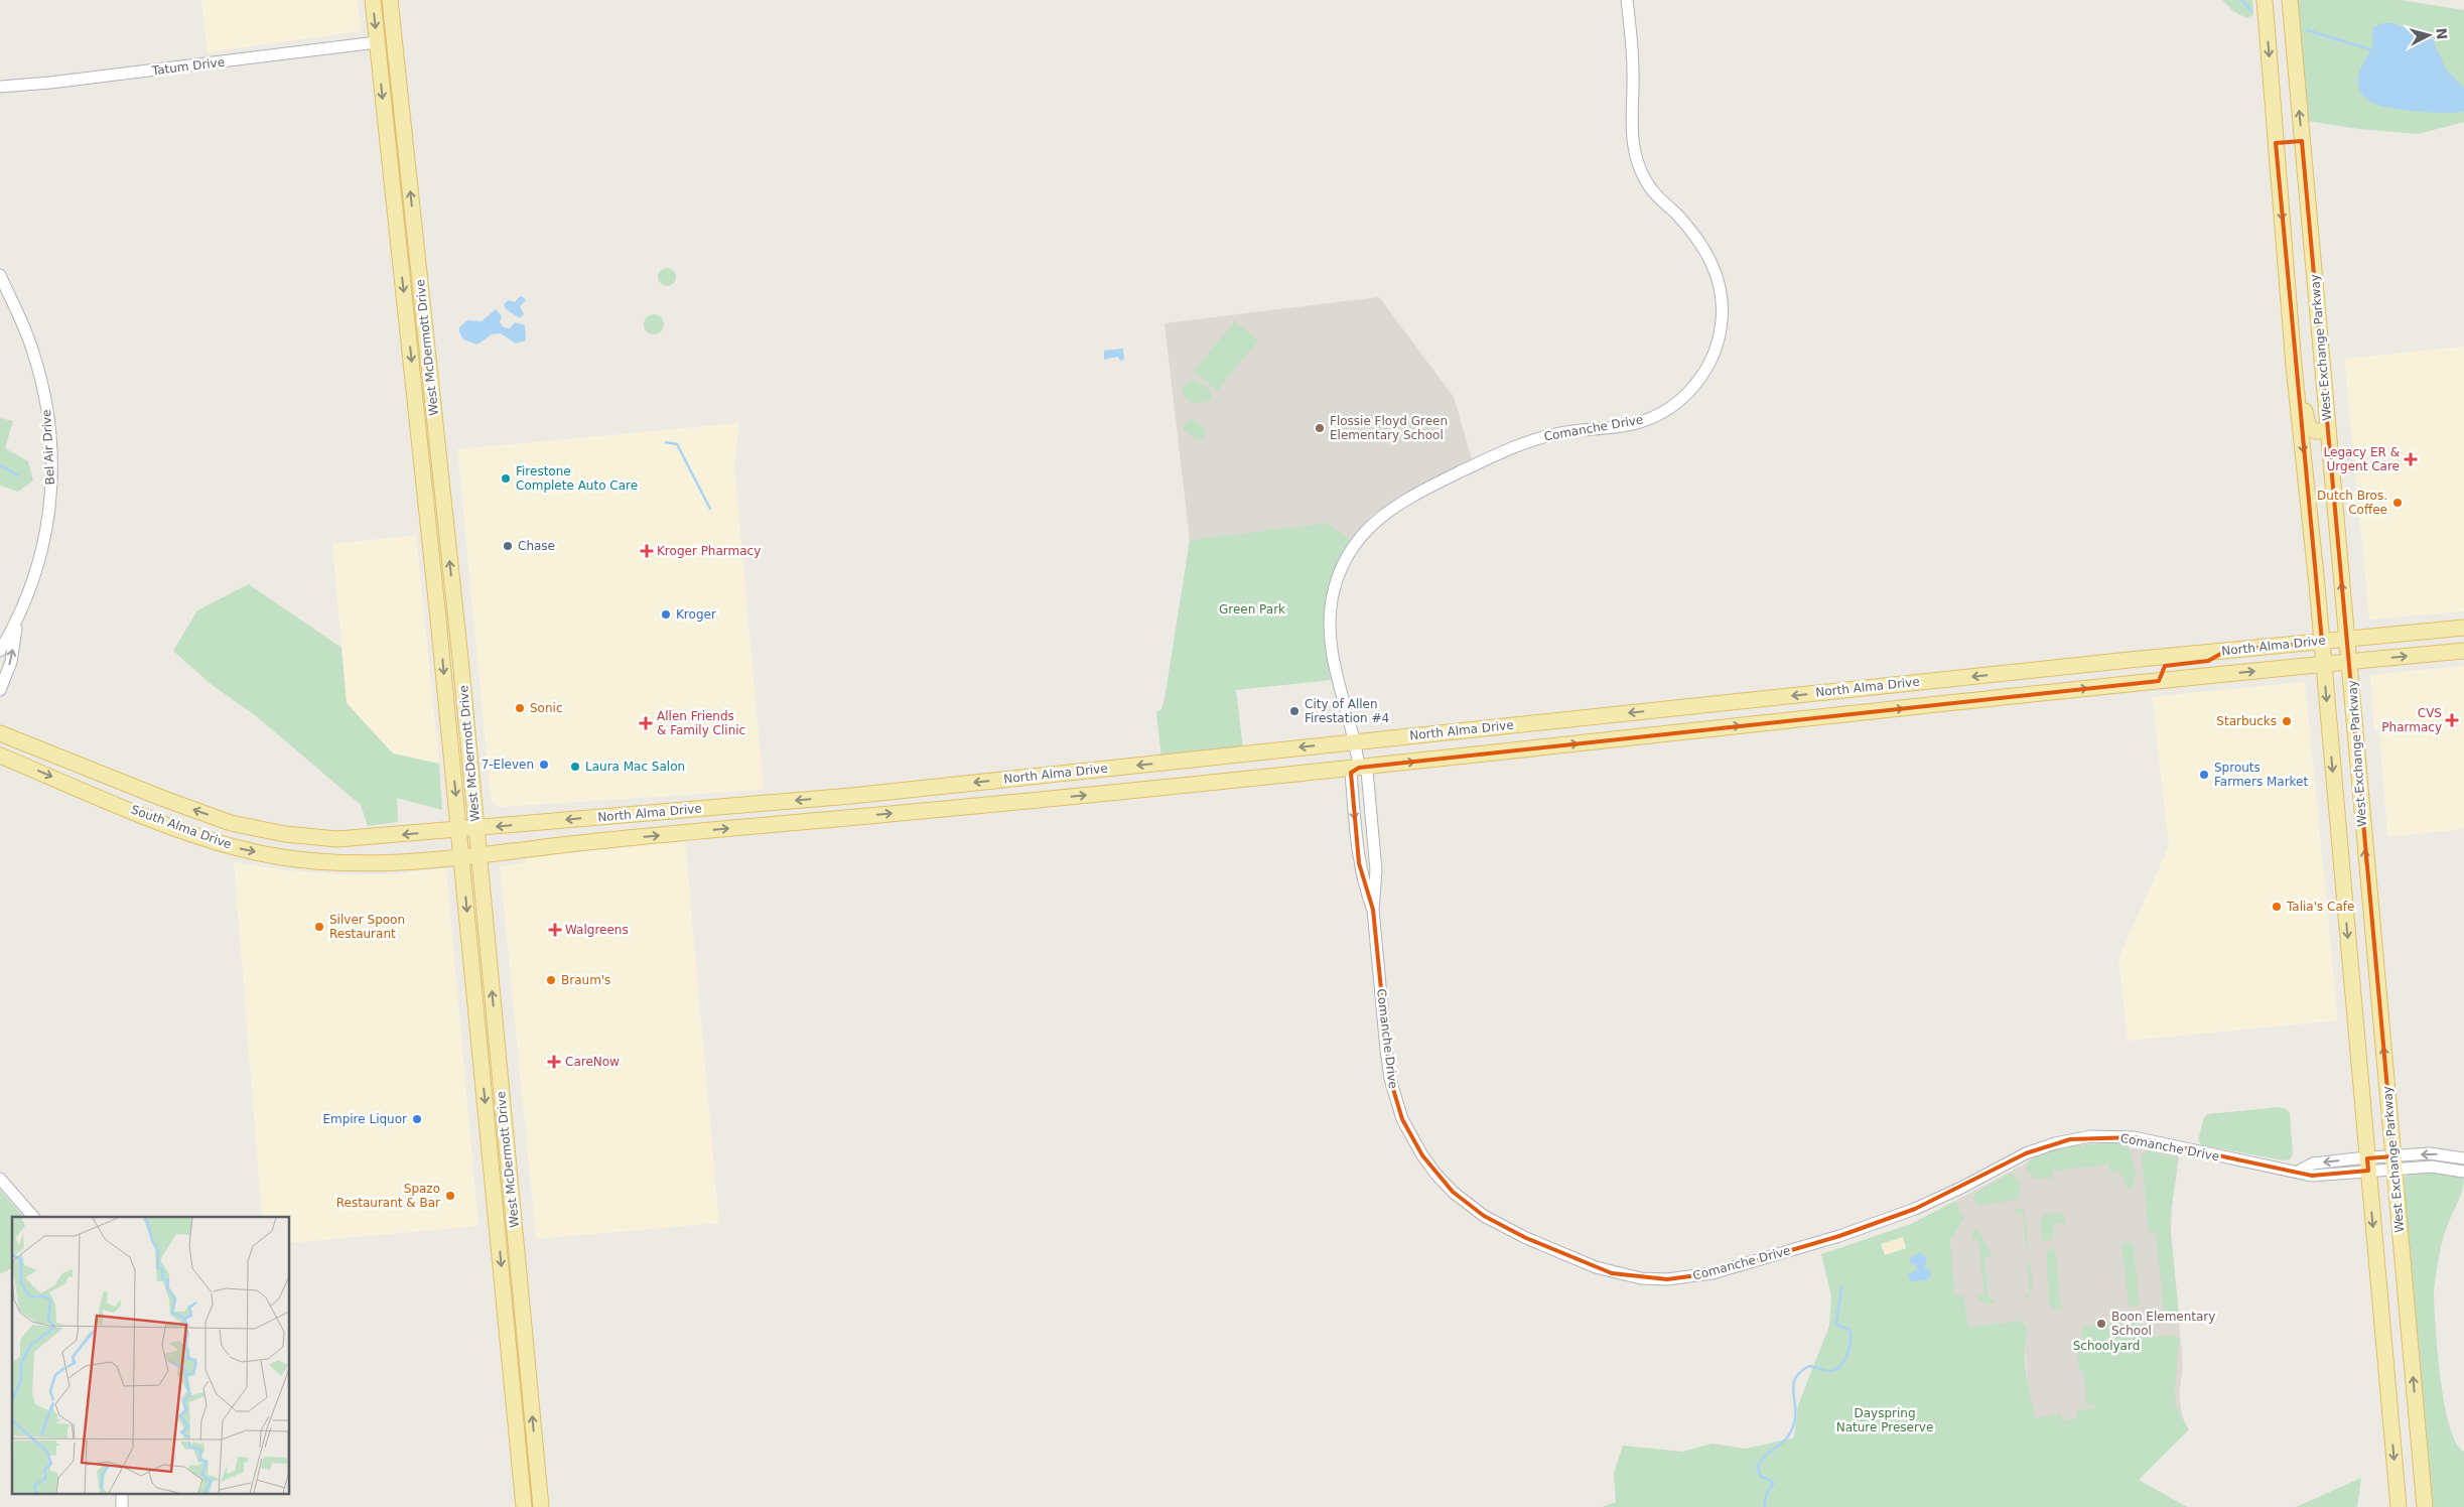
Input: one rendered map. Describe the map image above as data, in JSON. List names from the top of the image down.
{
  "streets": {
    "main road": [
      "West McDermott Drive",
      "West Exchange Parkway",
      "North Alma Drive",
      "South Alma Drive"
    ],
    "street": ["Tatum Drive", "Comanche Drive", "Bel Air Drive"]
  },
  "crossings": [
    ["Tatum Drive", "West McDermott Drive"],
    ["West McDermott Drive", "North Alma Drive"],
    ["West McDermott Drive", "South Alma Drive"],
    ["West Exchange Parkway", "Comanche Drive"],
    ["West Exchange Parkway", "North Alma Drive"],
    ["Comanche Drive", "North Alma Drive"],
    ["North Alma Drive", "South Alma Drive"]
  ],
  "parks": ["Green Park", "Schoolyard", "Dayspring Nature Preserve"],
  "places": {
    "other": [
      "Flossie Floyd Green Elementary School",
      "Firestone Complete Auto Care",
      "Dutch Bros. Coffee",
      "Chase",
      "Kroger",
      "Sonic",
      "City of Allen Firestation #4",
      "Starbucks",
      "7-Eleven",
      "Laura Mac Salon",
      "Sprouts Farmers Market",
      "Talia's Cafe",
      "Silver Spoon Restaurant",
      "Braum's",
      "Empire Liquor",
      "Spazo Restaurant & Bar",
      "Boon Elementary School"
    ],
    "health": [
      "Legacy ER & Urgent Care",
      "Kroger Pharmacy",
      "CVS Pharmacy",
      "Allen Friends & Family Clinic",
      "Walgreens",
      "CareNow"
    ]
  },
  "north": "right"
}
